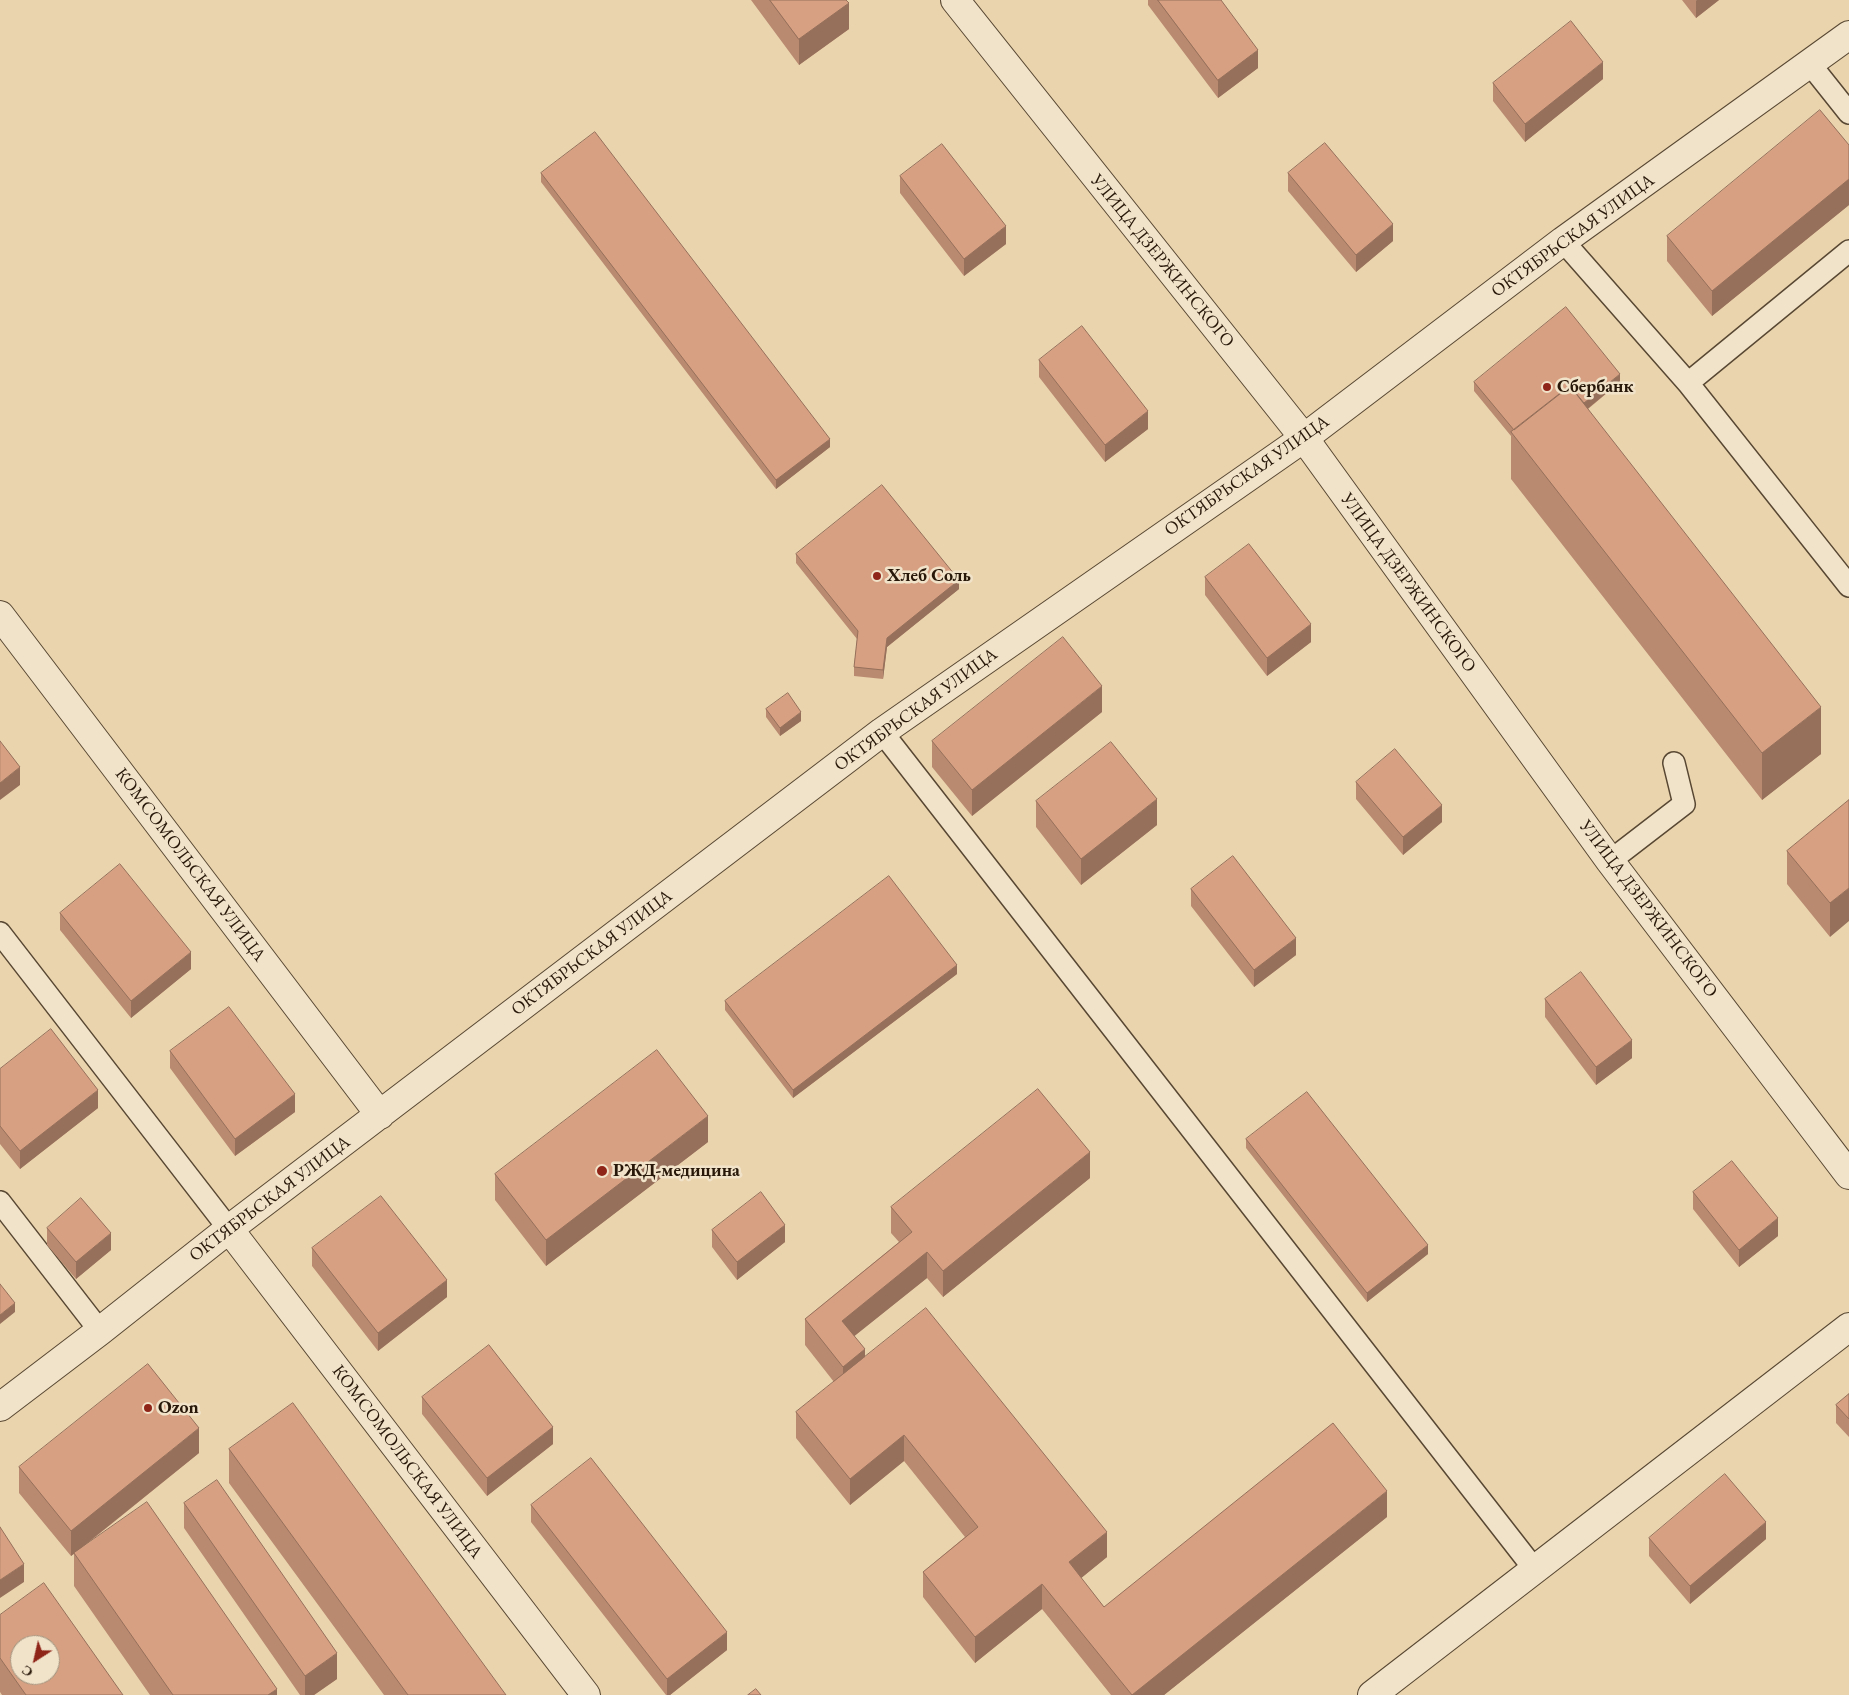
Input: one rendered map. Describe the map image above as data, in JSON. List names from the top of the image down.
{
  "streets": {
    "street": ["ОКТЯБРЬСКАЯ УЛИЦА", "УЛИЦА ДЗЕРЖИНСКОГО", "КОМСОМОЛЬСКАЯ УЛИЦА"]
  },
  "crossings": [
    ["ОКТЯБРЬСКАЯ УЛИЦА", "УЛИЦА ДЗЕРЖИНСКОГО"],
    ["ОКТЯБРЬСКАЯ УЛИЦА", "КОМСОМОЛЬСКАЯ УЛИЦА"]
  ],
  "places": [
    "Сбербанк",
    "Хлеб Соль",
    "РЖД-медицина",
    "Ozon"
  ],
  "north": "bottom left"
}
